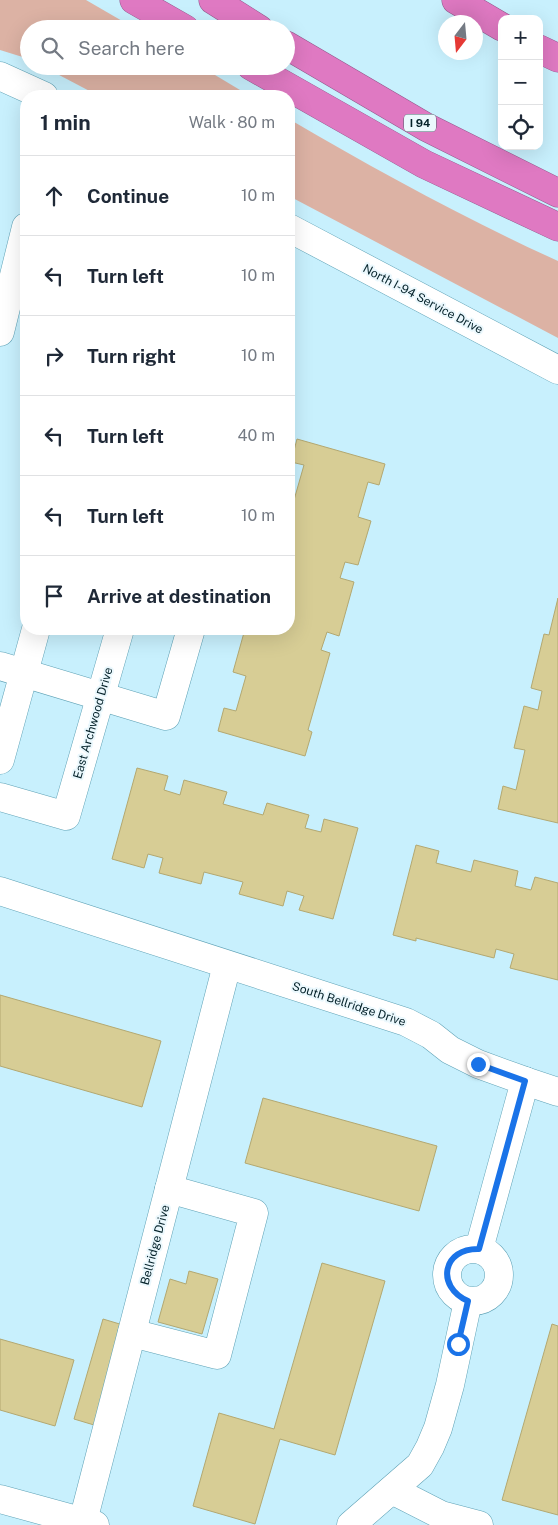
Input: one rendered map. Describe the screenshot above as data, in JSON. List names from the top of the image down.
{
  "streets": {
    "highway": ["I 94"],
    "street": [
      "North I-94 Service Drive",
      "East Archwood Drive",
      "South Bellridge Drive",
      "Bellridge Drive"
    ]
  },
  "crossings": [
    ["South Bellridge Drive", "Bellridge Drive"]
  ],
  "north": "bottom",
  "page": {
    "map_buttons": ["+", "−"],
    "search": "Search here",
    "heading": ["1 min", "Walk · 80 m"],
    "list": [
      ["Continue", "10 m"],
      ["Turn left", "10 m"],
      ["Turn right", "10 m"],
      ["Turn left", "40 m"],
      ["Turn left", "10 m"],
      "Arrive at destination"
    ]
  }
}
